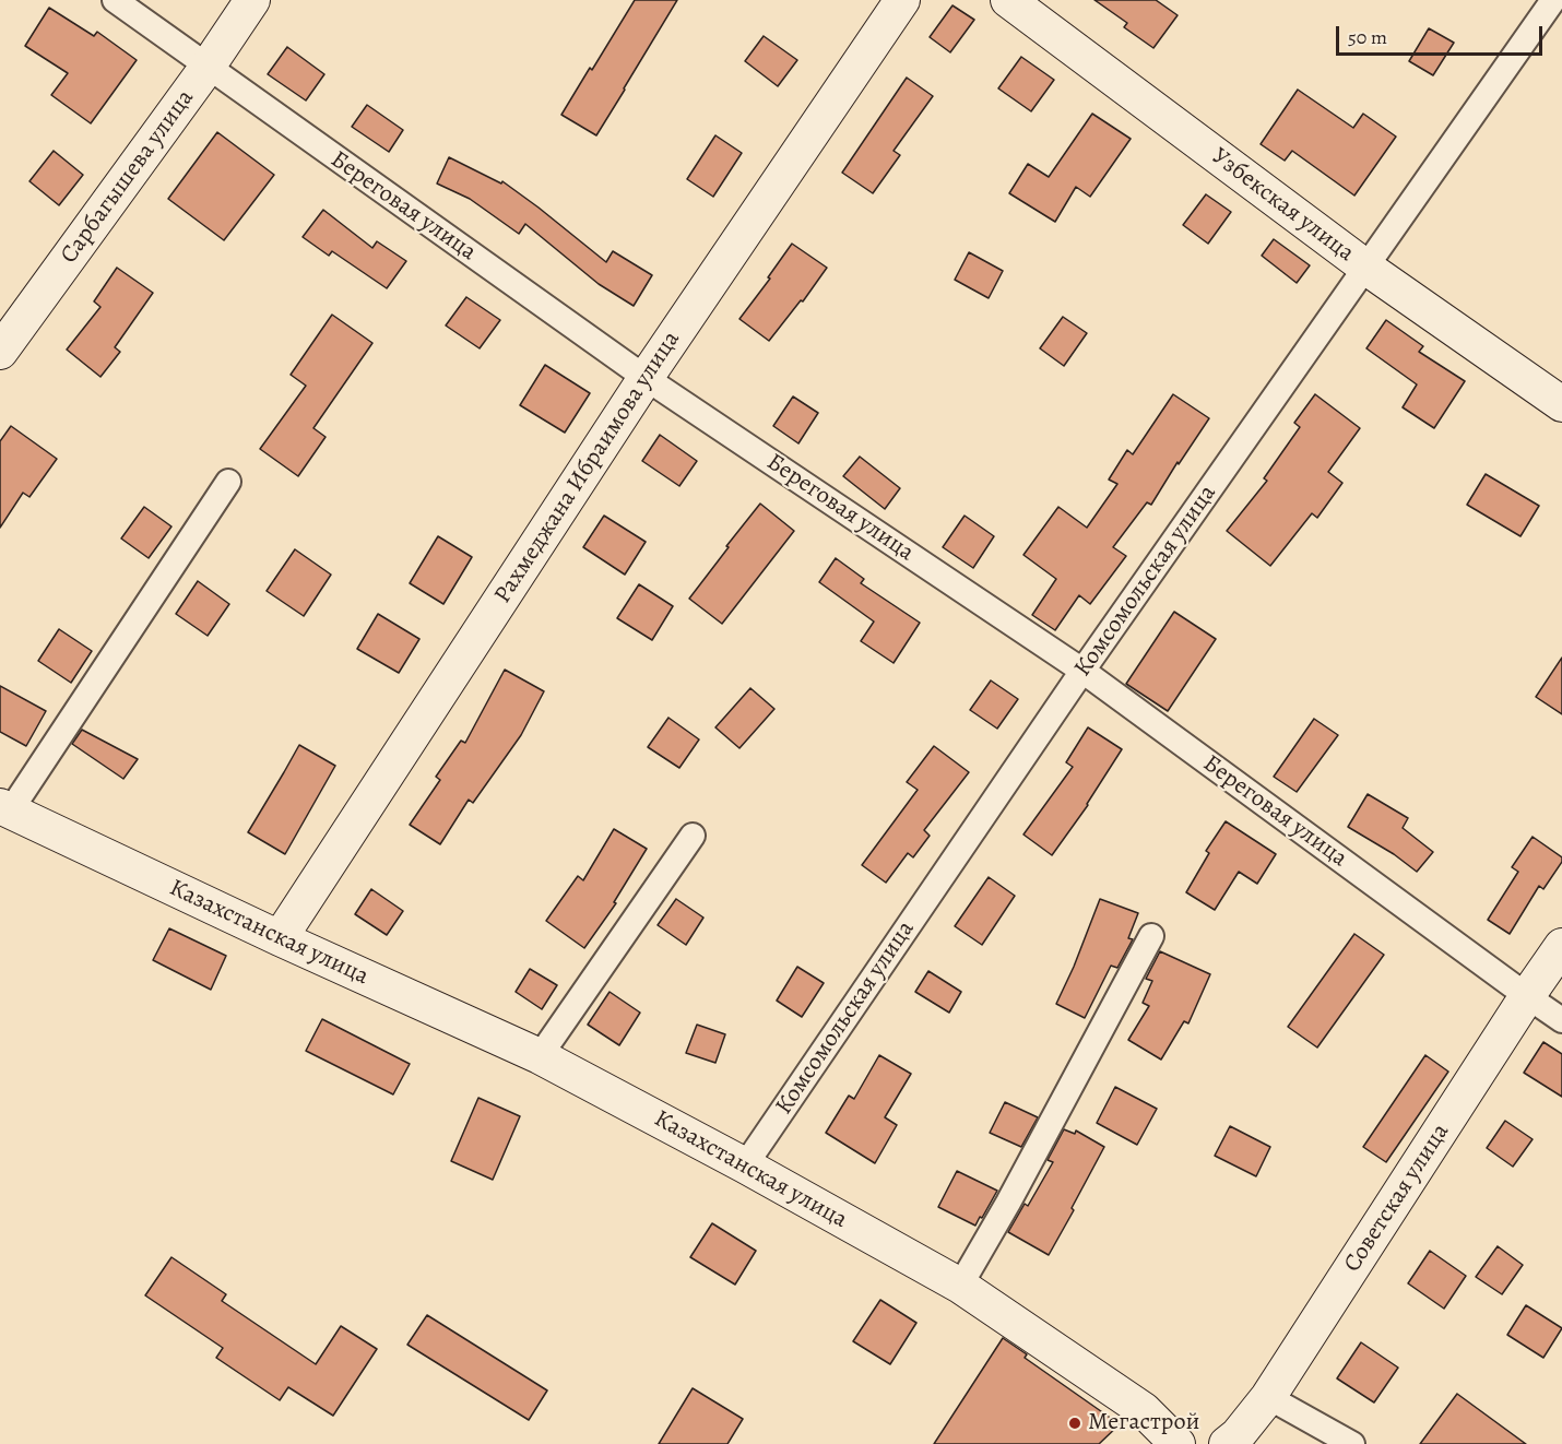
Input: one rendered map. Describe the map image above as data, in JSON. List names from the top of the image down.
{
  "streets": {
    "street": [
      "Сарбагышева улица",
      "Узбекская улица",
      "Береговая улица",
      "Рахмеджана Ибраимова улица",
      "Комсомольская улица",
      "Казахстанская улица",
      "Советская улица"
    ]
  },
  "crossings": [
    ["Сарбагышева улица", "Береговая улица"],
    ["Узбекская улица", "Комсомольская улица"],
    ["Береговая улица", "Рахмеджана Ибраимова улица"],
    ["Береговая улица", "Комсомольская улица"],
    ["Береговая улица", "Советская улица"],
    ["Рахмеджана Ибраимова улица", "Казахстанская улица"],
    ["Комсомольская улица", "Казахстанская улица"]
  ],
  "places": ["Мегастрой"],
  "scale_bar": "50 m"
}
